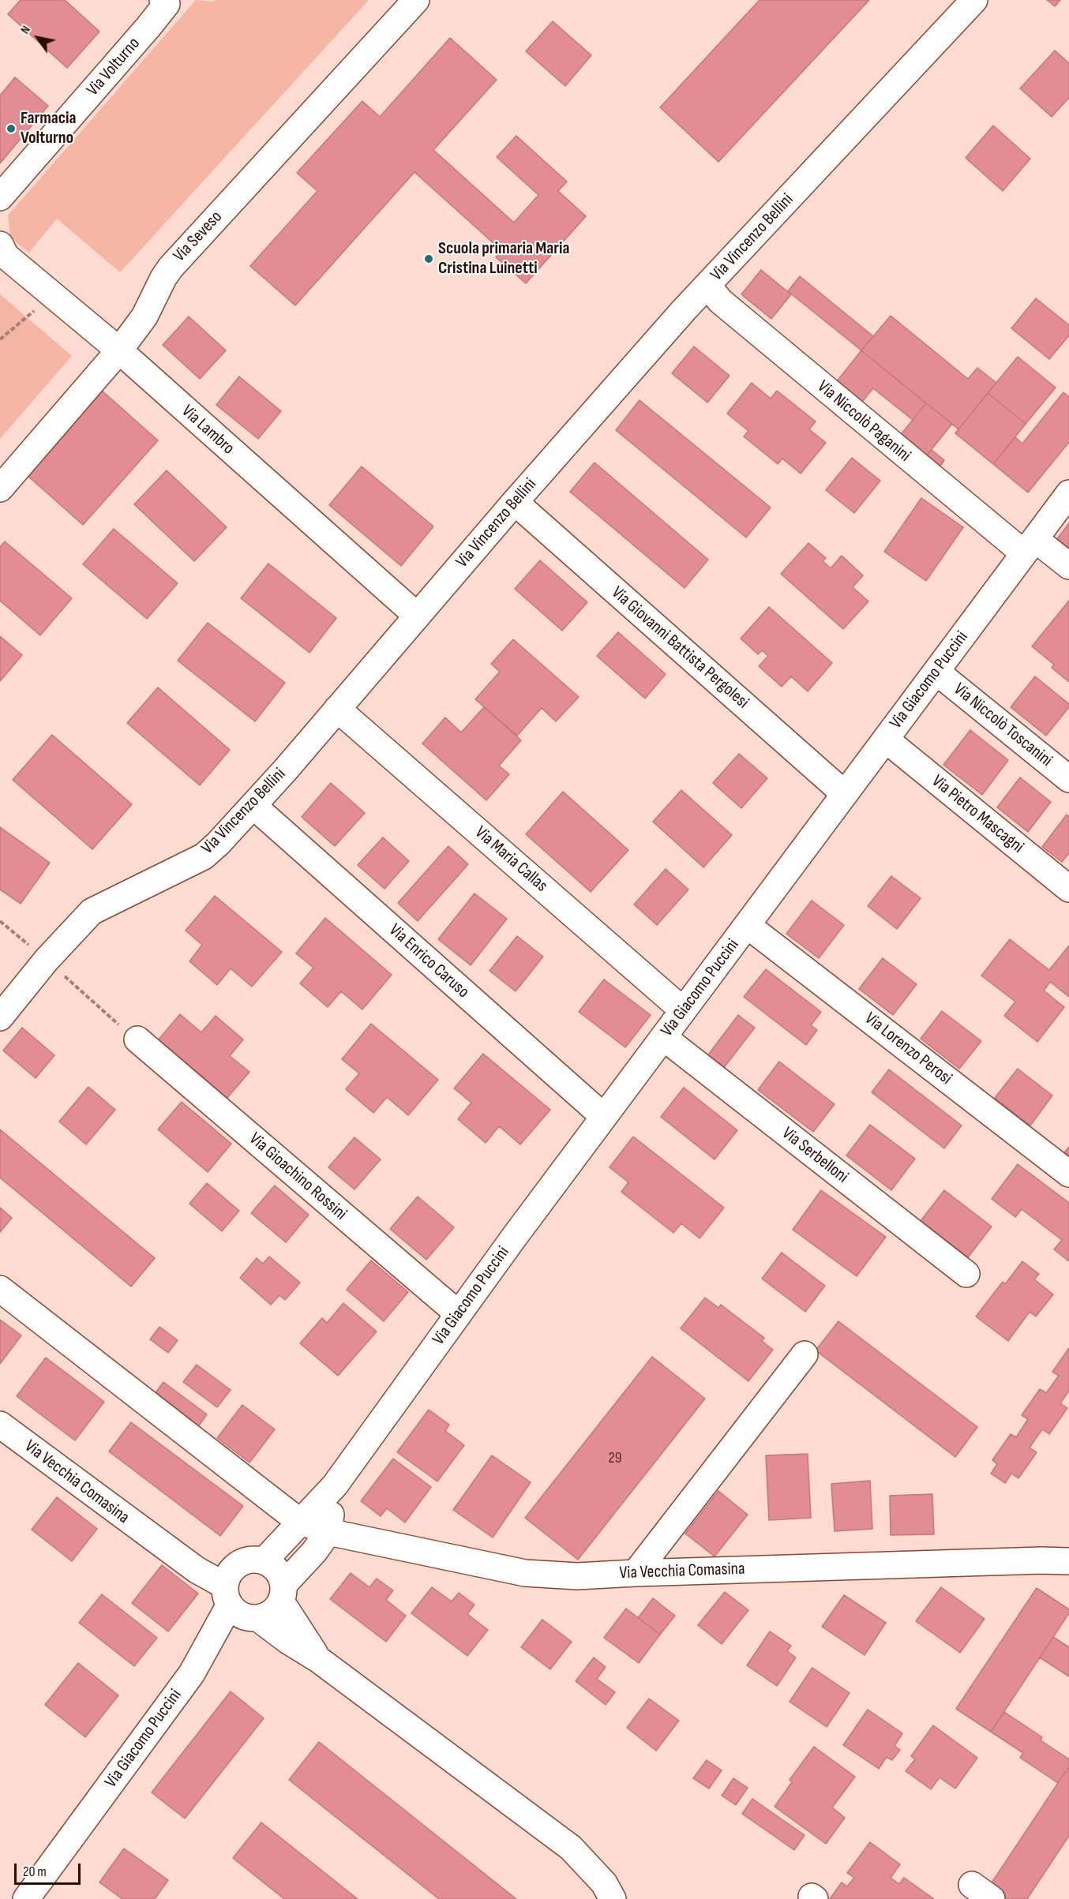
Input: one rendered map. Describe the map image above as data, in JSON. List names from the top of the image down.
{
  "streets": {
    "street": [
      "Via Volturno",
      "Via Seveso",
      "Via Vincenzo Bellini",
      "Via Niccolò Paganini",
      "Via Lambro",
      "Via Giovanni Battista Pergolesi",
      "Via Giacomo Puccini",
      "Via Niccolò Toscanini",
      "Via Pietro Mascagni",
      "Via Maria Callas",
      "Via Enrico Caruso",
      "Via Lorenzo Perosi",
      "Via Serbelloni",
      "Via Gioachino Rossini",
      "Via Vecchia Comasina"
    ]
  },
  "crossings": [
    ["Via Seveso", "Via Lambro"],
    ["Via Vincenzo Bellini", "Via Niccolò Paganini"],
    ["Via Vincenzo Bellini", "Via Lambro"],
    ["Via Vincenzo Bellini", "Via Giovanni Battista Pergolesi"],
    ["Via Vincenzo Bellini", "Via Maria Callas"],
    ["Via Vincenzo Bellini", "Via Enrico Caruso"],
    ["Via Niccolò Paganini", "Via Giacomo Puccini"],
    ["Via Giovanni Battista Pergolesi", "Via Giacomo Puccini"],
    ["Via Giacomo Puccini", "Via Niccolò Toscanini"],
    ["Via Giacomo Puccini", "Via Pietro Mascagni"],
    ["Via Giacomo Puccini", "Via Maria Callas"],
    ["Via Giacomo Puccini", "Via Enrico Caruso"],
    ["Via Giacomo Puccini", "Via Lorenzo Perosi"],
    ["Via Giacomo Puccini", "Via Serbelloni"],
    ["Via Giacomo Puccini", "Via Gioachino Rossini"],
    ["Via Giacomo Puccini", "Via Vecchia Comasina"]
  ],
  "places": ["Farmacia Volturno", "Scuola primaria Maria Cristina Luinetti"],
  "house_numbers": ["29"],
  "scale_bar": "20 m",
  "north": "top left"
}
